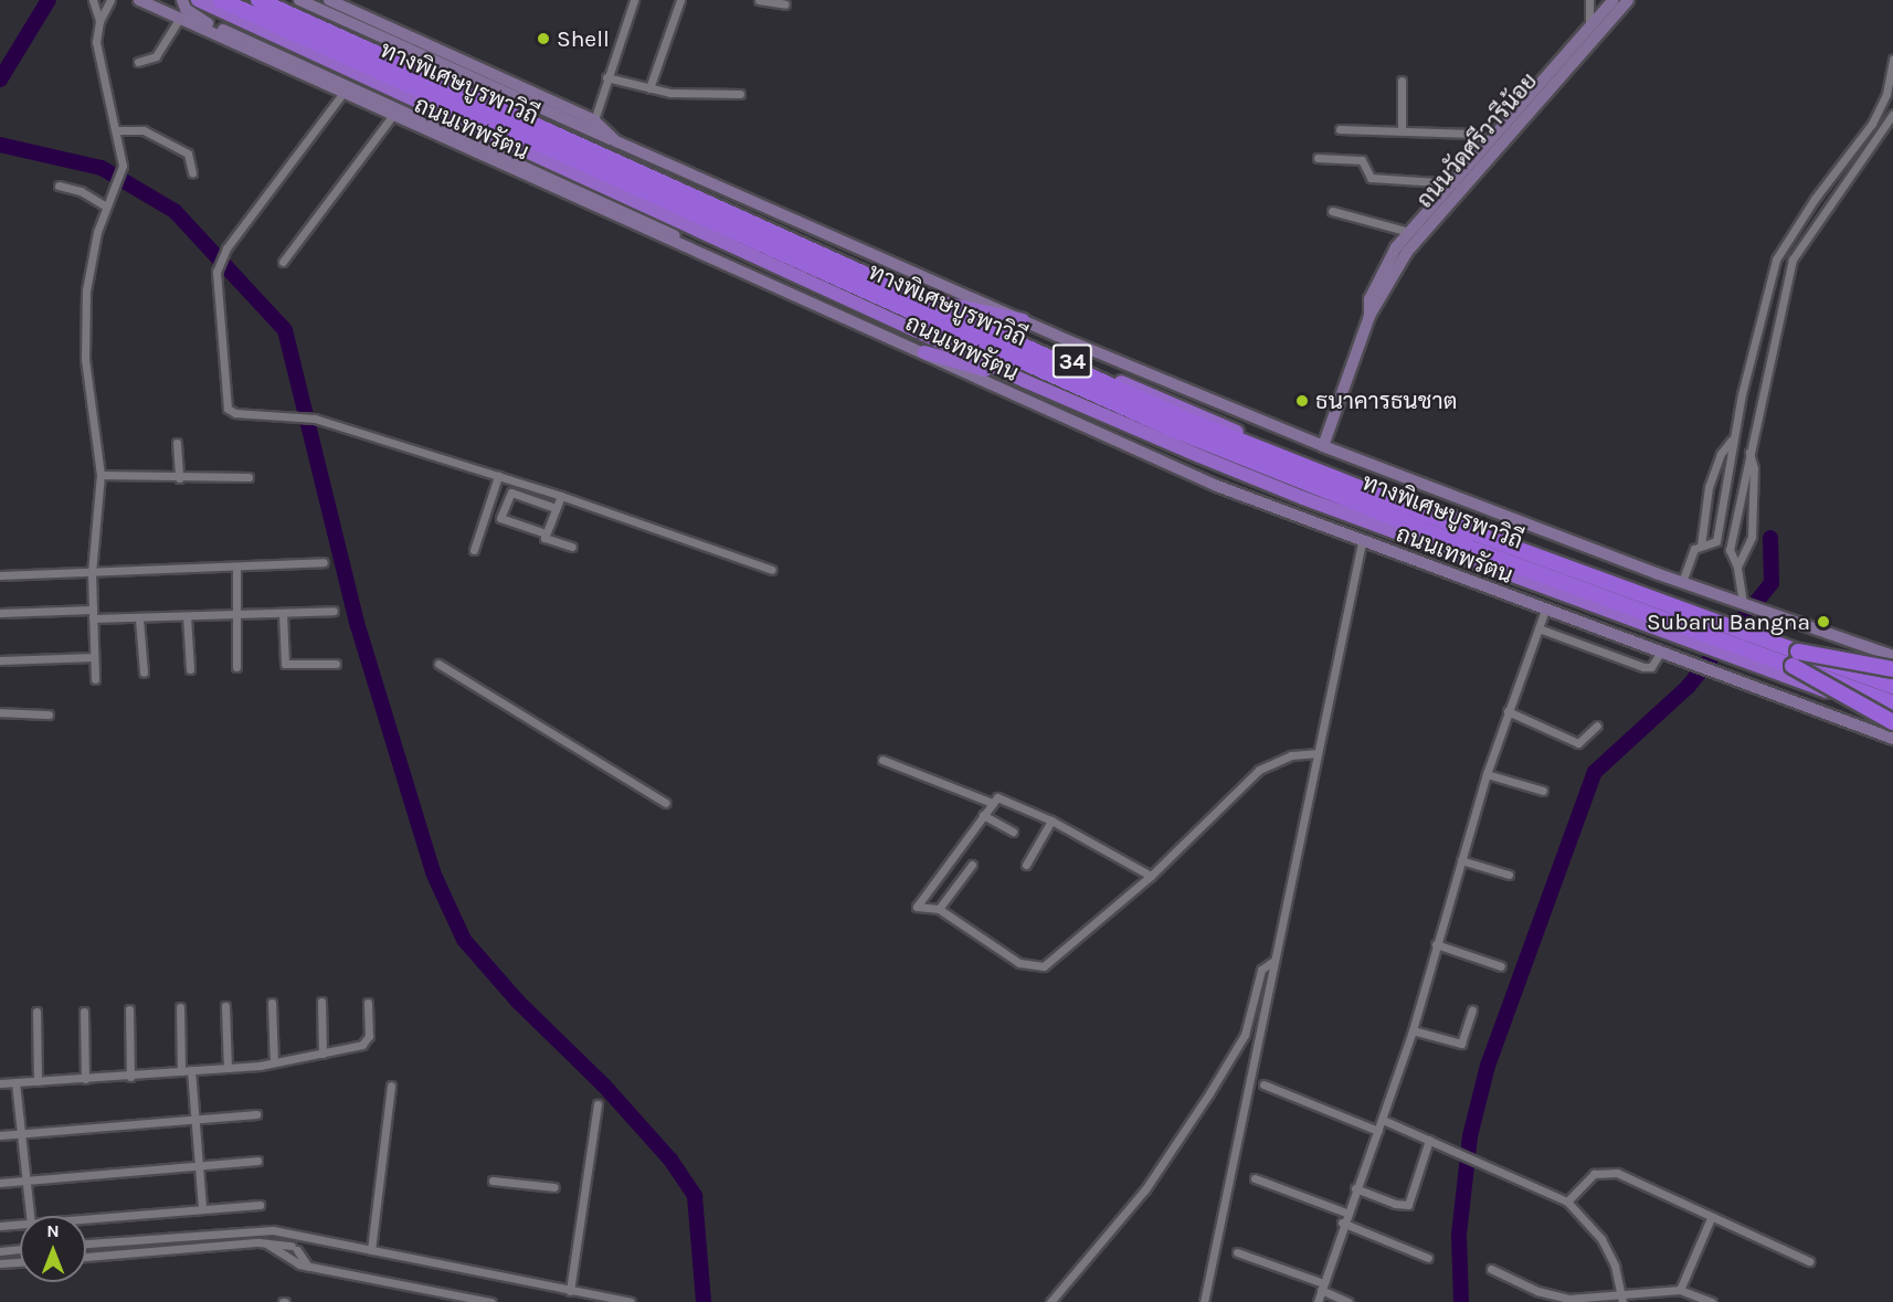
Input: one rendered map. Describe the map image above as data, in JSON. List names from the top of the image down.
{
  "streets": {
    "highway": ["ทางพิเศษบูรพาวิถี", "ถนนเทพรัตน", "34"],
    "main road": ["ถนนวัดศรีวารีน้อย"]
  },
  "crossings": [
    ["ถนนเทพรัตน", "ถนนวัดศรีวารีน้อย"]
  ],
  "places": ["Shell", "ธนาคารธนชาต", "Subaru Bangna"],
  "north": "top"
}
